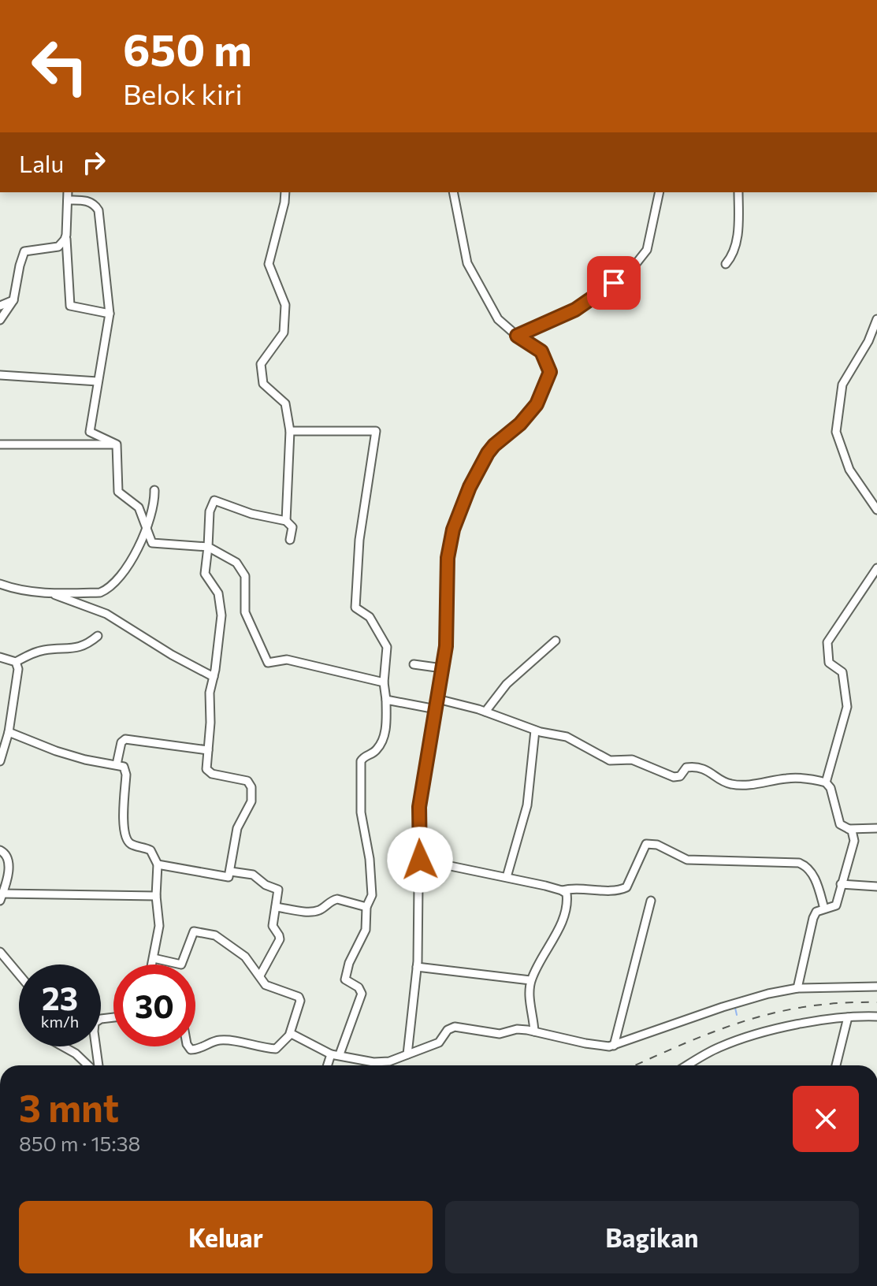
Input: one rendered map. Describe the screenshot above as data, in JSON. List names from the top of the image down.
{
  "page": {
    "turn": ["650 m", "Belok kiri"],
    "then": "Lalu",
    "speed": "23 km/h",
    "limit": "30",
    "heading": ["3 mnt", "850 m · 15:38"],
    "buttons": ["Keluar", "Bagikan"]
  }
}
